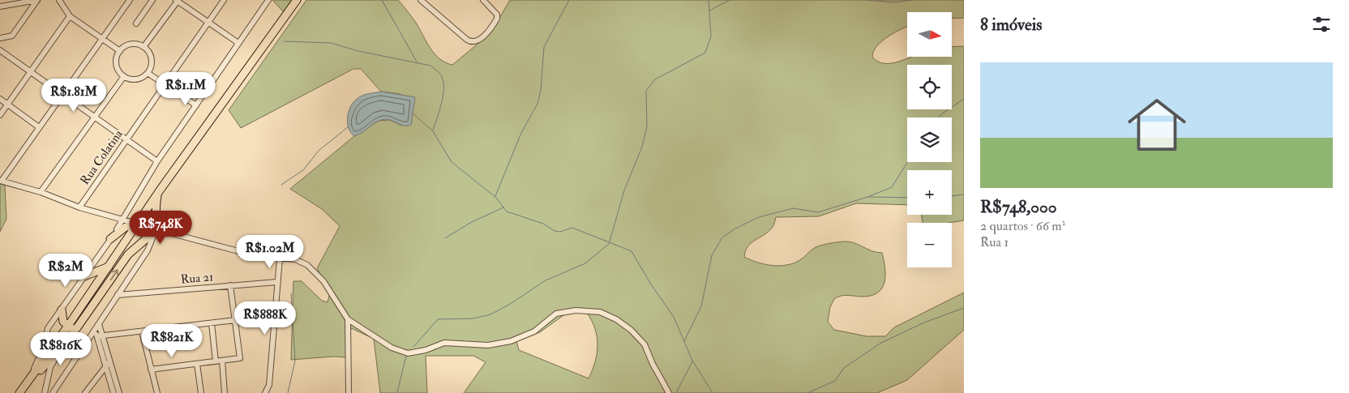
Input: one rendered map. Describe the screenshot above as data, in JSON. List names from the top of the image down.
{
  "streets": {
    "street": ["Rua Colatina", "Rua 21"]
  },
  "north": "right",
  "page": {
    "heading": "8 imóveis",
    "map_buttons": ["+", "−"],
    "list": [
      {
        "name": "R$748,000",
        "note": "2 quartos · 66 m² · Rua 1"
      }
    ],
    "price": [
      "R$1.1M",
      "R$1.81M",
      "R$748K",
      "R$1.02M",
      "R$2M",
      "R$888K",
      "R$821K",
      "R$816K"
    ]
  }
}
